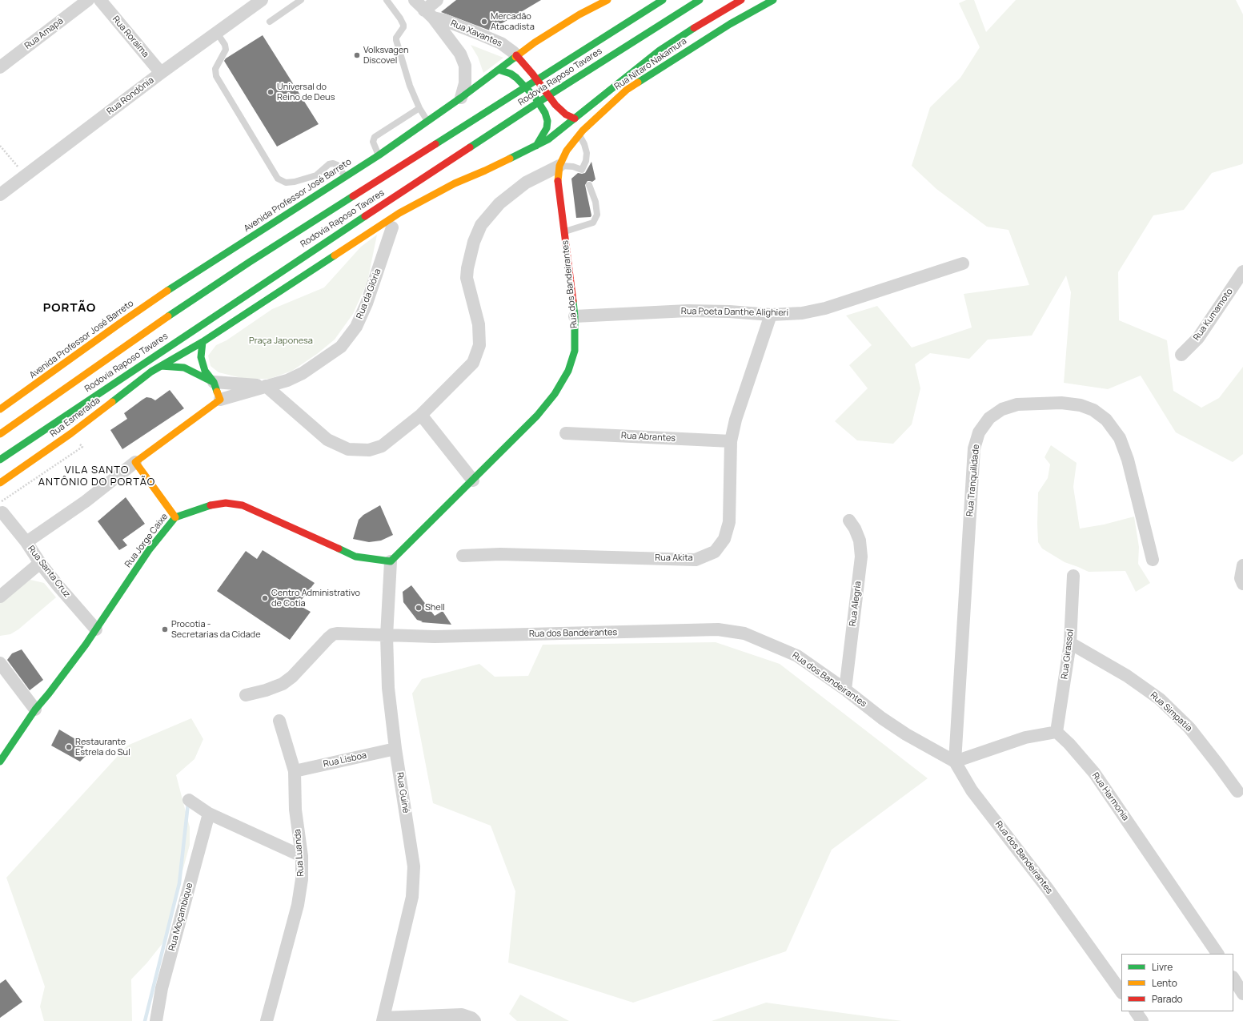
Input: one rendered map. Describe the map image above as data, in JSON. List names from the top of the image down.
{
  "streets": {
    "main road": [
      "Rua Nitaro Nakamura",
      "Rodovia Raposo Tavares",
      "Avenida Professor José Barreto",
      "Rua dos Bandeirantes",
      "Rua Esmeralda",
      "Rua Jorge Caixe"
    ],
    "street": [
      "Rua Amapá",
      "Rua Xavantes",
      "Rua Roraima",
      "Rua Rondônia",
      "Rua da Glória",
      "Rua Poeta Danthe Alighieri",
      "Rua Kumamoto",
      "Rua Abrantes",
      "Rua Tranquilidade",
      "Rua Akita",
      "Rua Santa Cruz",
      "Rua Alegria",
      "Rua Girassol",
      "Rua Simpatia",
      "Rua Lisboa",
      "Rua Guiné",
      "Rua Harmonia",
      "Rua Luanda",
      "Rua Moçambique"
    ]
  },
  "crossings": [
    ["Rua Xavantes", "Avenida Professor José Barreto"],
    ["Rua Roraima", "Rua Rondônia"],
    ["Rua Nitaro Nakamura", "Rua dos Bandeirantes"],
    ["Rua dos Bandeirantes", "Rua Poeta Danthe Alighieri"],
    ["Rua dos Bandeirantes", "Rua Tranquilidade"],
    ["Rua dos Bandeirantes", "Rua Jorge Caixe"],
    ["Rua dos Bandeirantes", "Rua Alegria"],
    ["Rua dos Bandeirantes", "Rua Guiné"],
    ["Rua Poeta Danthe Alighieri", "Rua Akita"],
    ["Rua Abrantes", "Rua Akita"],
    ["Rua Jorge Caixe", "Rua Santa Cruz"],
    ["Rua Jorge Caixe", "Rua Guiné"],
    ["Rua Girassol", "Rua Simpatia"],
    ["Rua Girassol", "Rua Harmonia"],
    ["Rua Lisboa", "Rua Guiné"],
    ["Rua Lisboa", "Rua Luanda"]
  ],
  "districts": ["PORTÃO", "VILA SANTO ANTÔNIO DO PORTÃO"],
  "parks": ["Praça Japonesa"],
  "places": [
    "Mercadão Atacadista",
    "Volksvagen Discovel",
    "Universal do Reino de Deus",
    "Centro Administrativo de Cotia",
    "Shell",
    "Procotia - Secretarias da Cidade",
    "Restaurante Estrela do Sul"
  ],
  "legend": ["Livre", "Lento", "Parado"]
}
